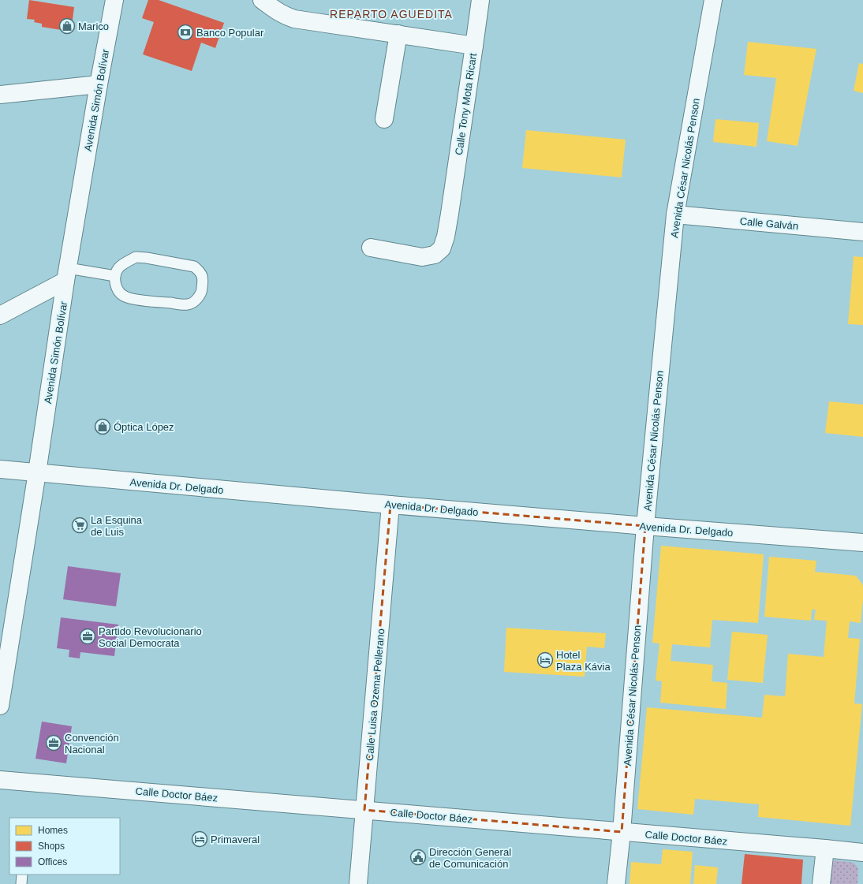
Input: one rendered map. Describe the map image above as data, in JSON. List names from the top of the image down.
{
  "streets": {
    "street": [
      "Avenida Simón Bolívar",
      "Calle Tony Mota Ricart",
      "Avenida César Nicolás Penson",
      "Calle Galván",
      "Avenida Dr. Delgado",
      "Calle Luisa Ozema Pellerano",
      "Calle Doctor Báez"
    ]
  },
  "crossings": [
    ["Avenida Simón Bolívar", "Avenida Dr. Delgado"],
    ["Avenida César Nicolás Penson", "Calle Galván"],
    ["Avenida César Nicolás Penson", "Avenida Dr. Delgado"],
    ["Avenida César Nicolás Penson", "Calle Doctor Báez"],
    ["Avenida Dr. Delgado", "Calle Luisa Ozema Pellerano"],
    ["Calle Luisa Ozema Pellerano", "Calle Doctor Báez"]
  ],
  "districts": ["REPARTO AGUEDITA"],
  "places": {
    "shop": ["Marico", "Óptica López"],
    "bank": ["Banco Popular"],
    "supermarket": ["La Esquina de Luis"],
    "office": ["Partido Revolucionario Social Democrata", "Convención Nacional"],
    "hotel": ["Hotel Plaza Kávia", "Primaveral"],
    "public building": ["Dirección General de Comunicación"]
  },
  "legend": ["Homes", "Shops", "Offices"]
}
